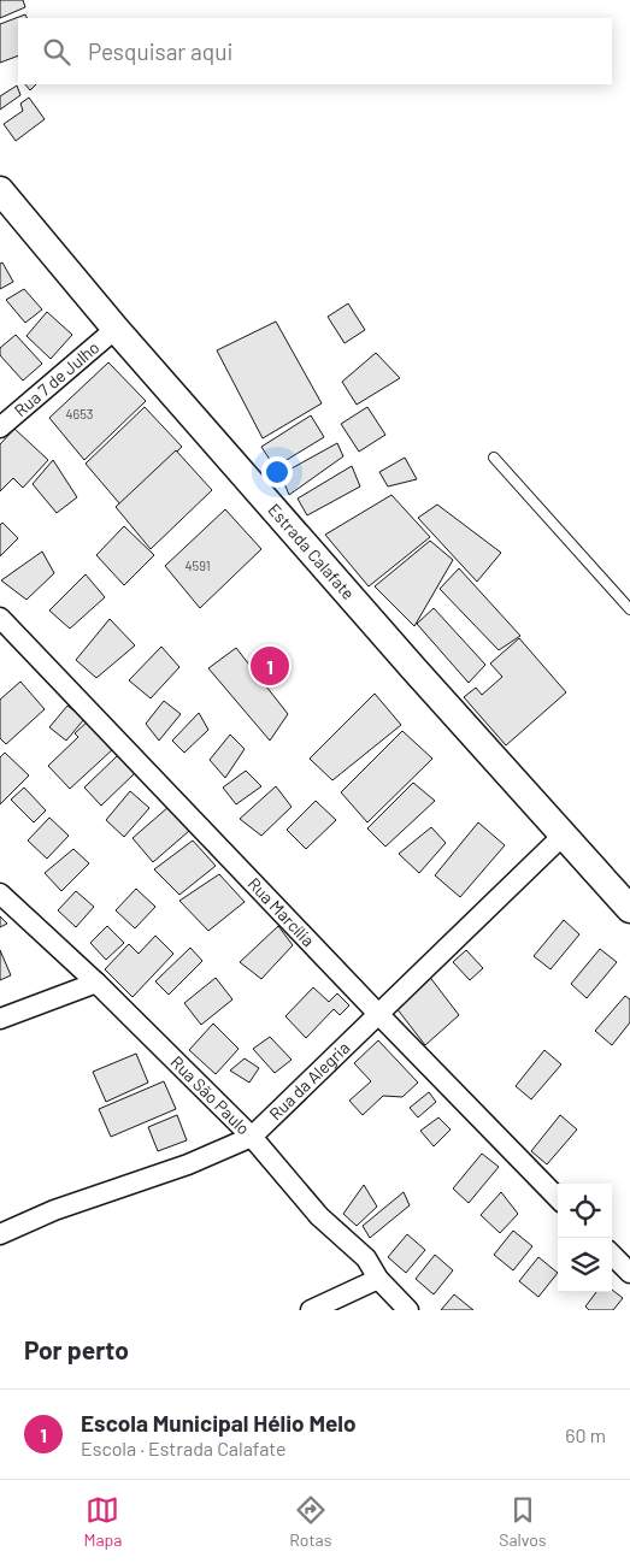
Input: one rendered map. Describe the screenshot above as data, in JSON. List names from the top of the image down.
{
  "streets": {
    "street": [
      "Rua 7 de Julho",
      "Estrada Calafate",
      "Rua Marcília",
      "Rua da Alegria",
      "Rua São Paulo"
    ]
  },
  "crossings": [
    ["Rua 7 de Julho", "Estrada Calafate"],
    ["Estrada Calafate", "Rua da Alegria"],
    ["Rua Marcília", "Rua da Alegria"],
    ["Rua da Alegria", "Rua São Paulo"]
  ],
  "house_numbers": ["4653", "4591"],
  "page": {
    "search": "Pesquisar aqui",
    "pins": "1",
    "heading": "Por perto",
    "list": [
      {
        "mark": "1",
        "name": "Escola Municipal Hélio Melo",
        "note": "Escola · Estrada Calafate",
        "value": "60 m"
      }
    ],
    "nav": ["Mapa", "Rotas", "Salvos"]
  }
}
